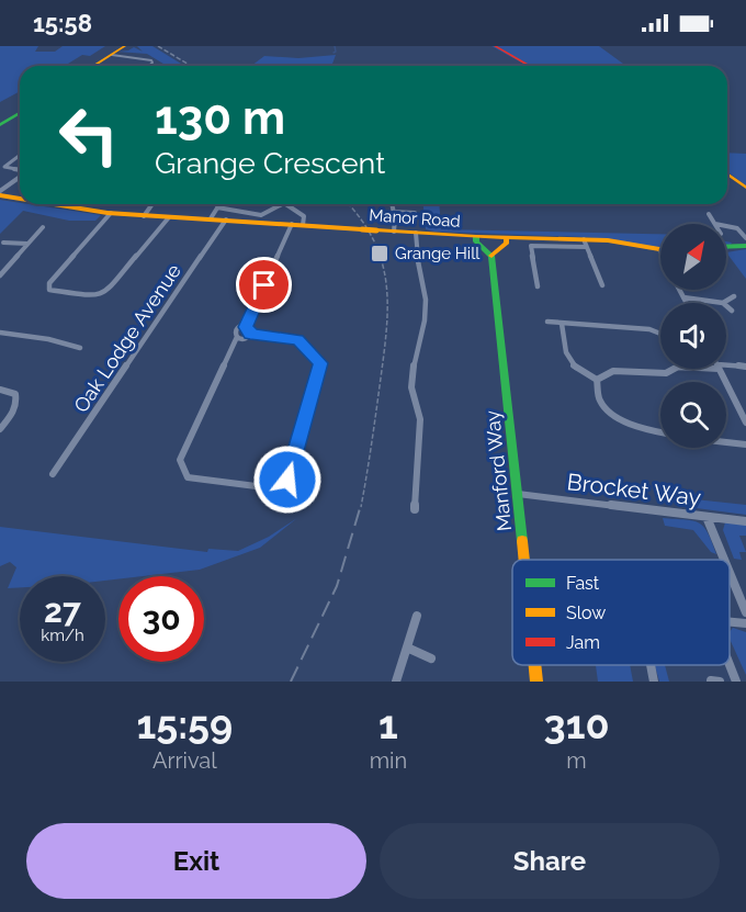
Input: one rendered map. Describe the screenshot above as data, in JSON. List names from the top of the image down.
{
  "streets": {
    "main road": ["Manor Road", "Manford Way"],
    "street": ["Oak Lodge Avenue", "Brocket Way"]
  },
  "crossings": [
    ["Manor Road", "Oak Lodge Avenue"],
    ["Manford Way", "Brocket Way"]
  ],
  "places": {
    "transit": ["Grange Hill"]
  },
  "legend": ["Fast", "Slow", "Jam"],
  "north": "top right",
  "page": {
    "status": "15:58",
    "turn": ["130 m", "Grange Crescent"],
    "speed": "27 km/h",
    "limit": "30",
    "eta": [
      "15:59",
      "Arrival",
      "1",
      "min",
      "310",
      "m"
    ],
    "buttons": ["Exit", "Share"]
  }
}
